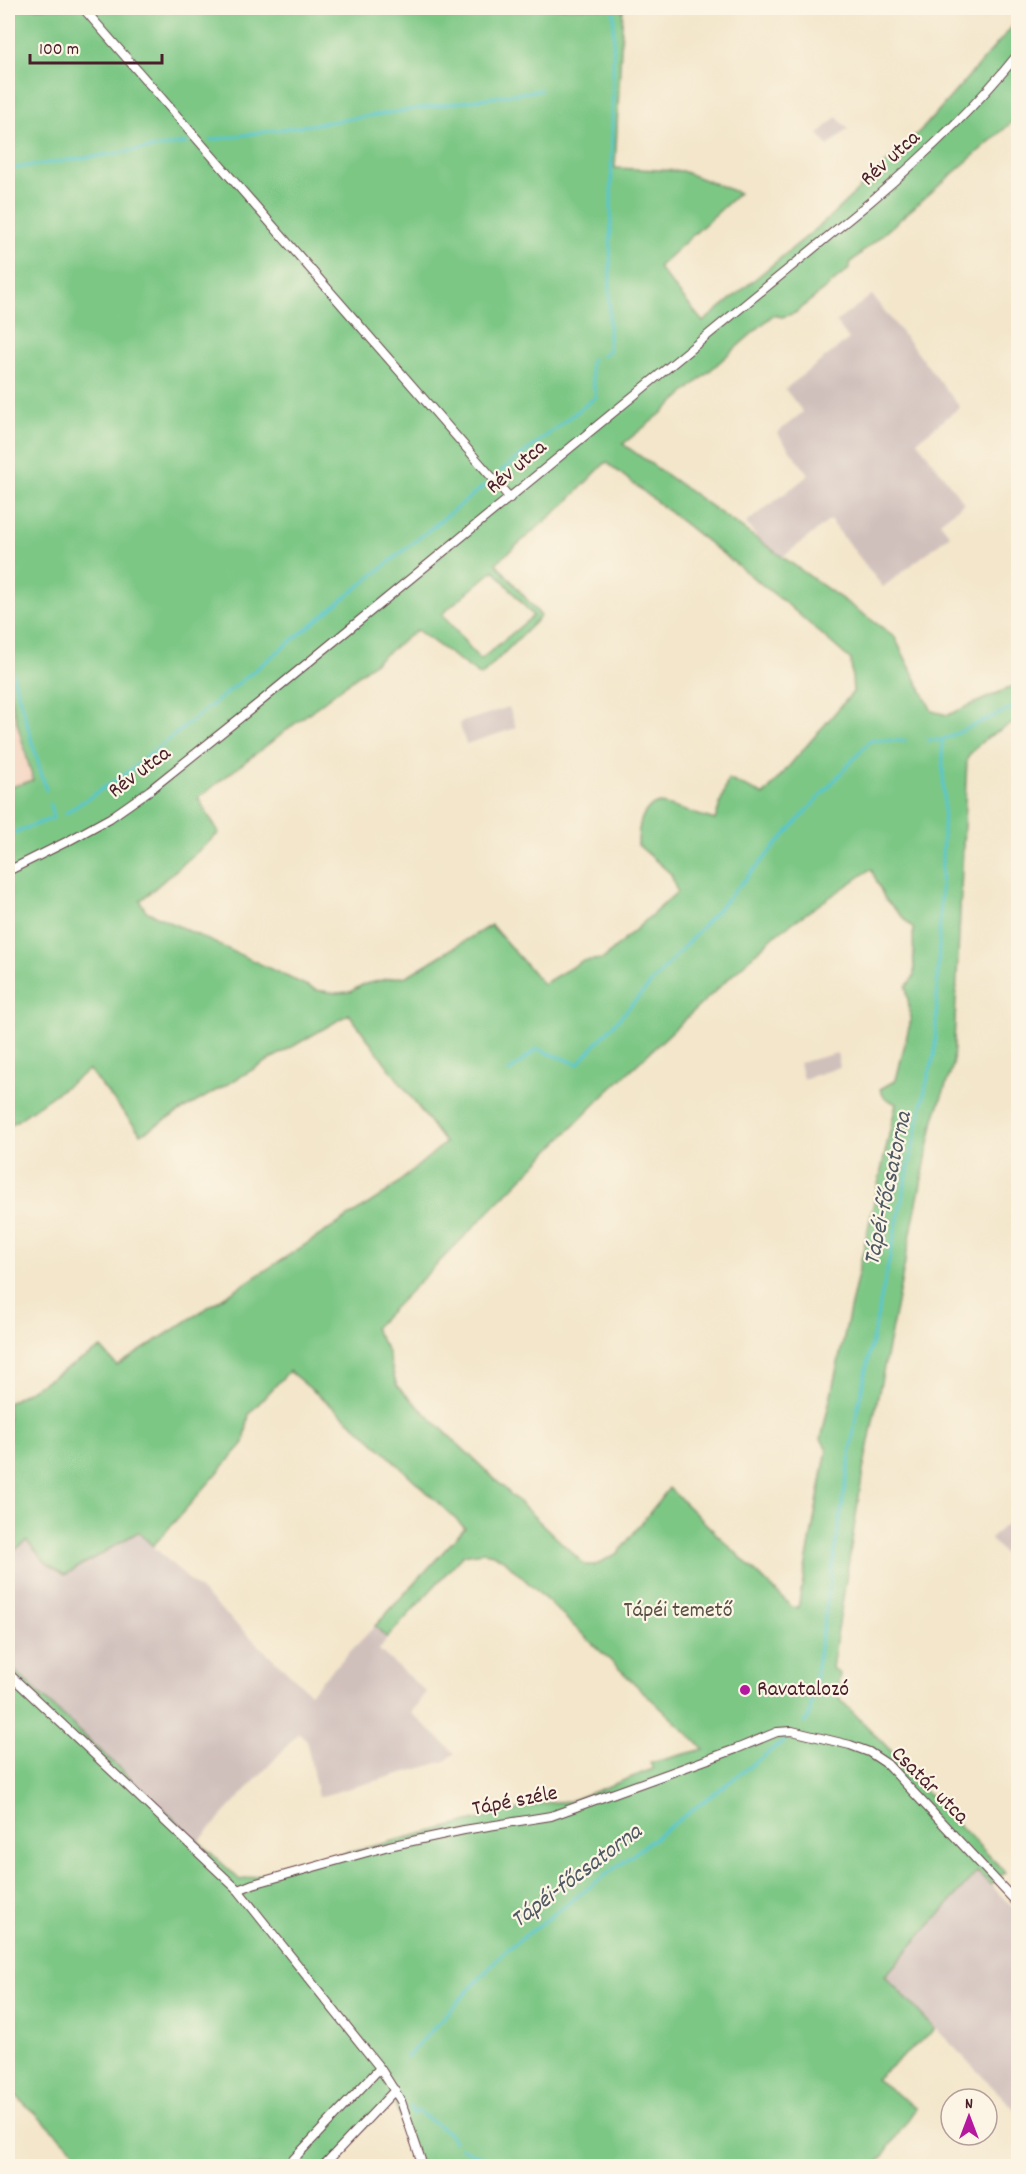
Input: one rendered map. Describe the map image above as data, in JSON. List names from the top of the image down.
{
  "streets": {
    "street": ["Rév utca", "Csatár utca", "Tápé széle"]
  },
  "crossings": [
    ["Csatár utca", "Tápé széle"]
  ],
  "water": ["Tápéi-főcsatorna"],
  "parks": ["Tápéi temető"],
  "places": ["Ravatalozó"],
  "scale_bar": "100 m",
  "north": "top"
}
